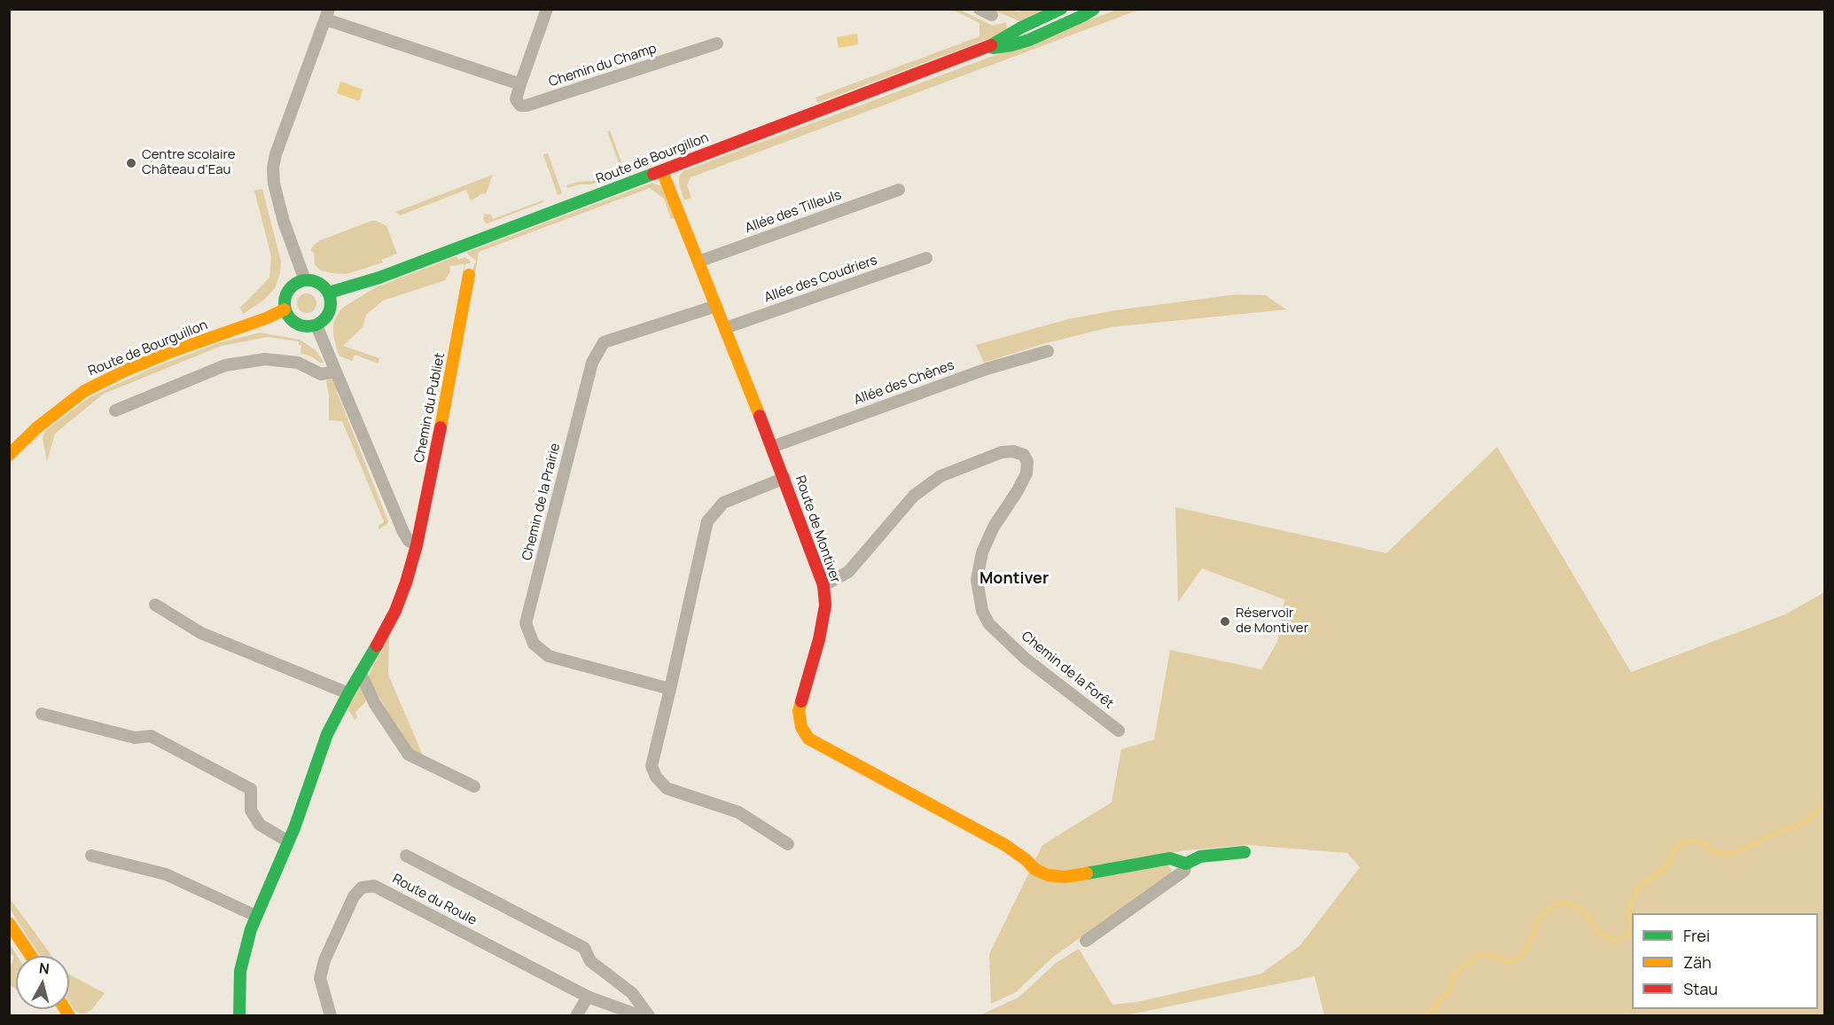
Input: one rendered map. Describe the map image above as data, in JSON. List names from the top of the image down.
{
  "streets": {
    "street": [
      "Chemin du Champ",
      "Route de Bourgillon",
      "Allée des Tilleuls",
      "Allée des Coudriers",
      "Route de Bourguillon",
      "Allée des Chênes",
      "Chemin du Publiet",
      "Chemin de la Prairie",
      "Route de Montiver",
      "Chemin de la Forêt",
      "Route du Roule"
    ]
  },
  "crossings": [
    ["Route de Bourgillon", "Route de Bourguillon"],
    ["Route de Bourgillon", "Route de Montiver"],
    ["Allée des Tilleuls", "Route de Montiver"],
    ["Allée des Coudriers", "Route de Montiver"],
    ["Allée des Chênes", "Route de Montiver"],
    ["Chemin de la Prairie", "Route de Montiver"],
    ["Route de Montiver", "Chemin de la Forêt"]
  ],
  "districts": ["Montiver"],
  "places": ["Centre scolaire Château d'Eau", "Réservoir de Montiver"],
  "legend": ["Frei", "Zäh", "Stau"],
  "north": "top"
}
